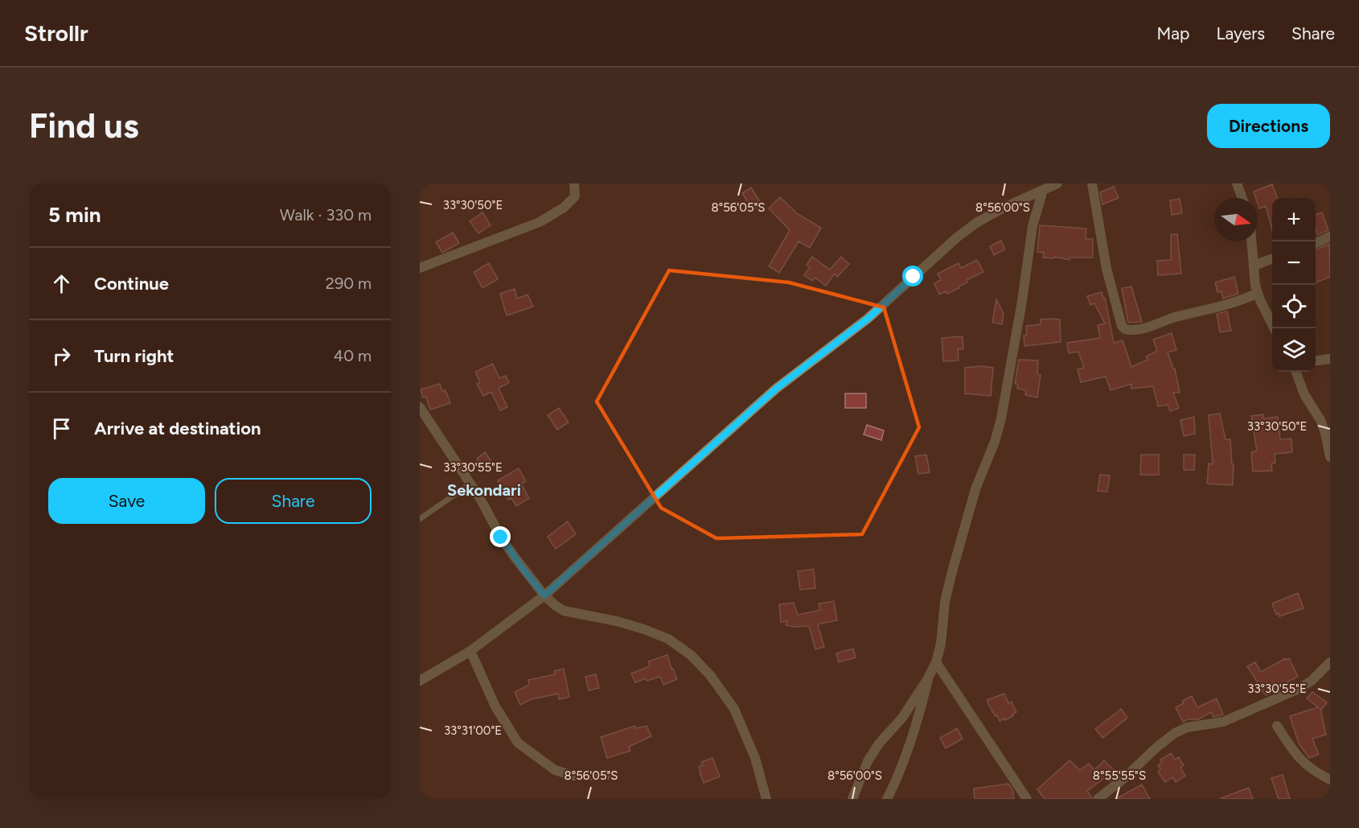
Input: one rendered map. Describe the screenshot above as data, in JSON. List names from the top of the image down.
{
  "districts": ["Sekondari"],
  "north": "right",
  "page": {
    "header": "Strollr",
    "nav": ["Map", "Layers", "Share"],
    "buttons": [
      "Directions",
      ["Save", "Share"]
    ],
    "title": "Find us",
    "heading": ["5 min", "Walk · 330 m"],
    "map_buttons": ["+", "−"],
    "list": [
      ["Continue", "290 m"],
      ["Turn right", "40 m"],
      "Arrive at destination"
    ]
  },
  "coordinates": [
    "33°30'50\"E",
    "8°56'05\"S",
    "8°56'00\"S",
    "33°30'55\"E",
    "33°31'00\"E",
    "8°55'55\"S"
  ]
}
